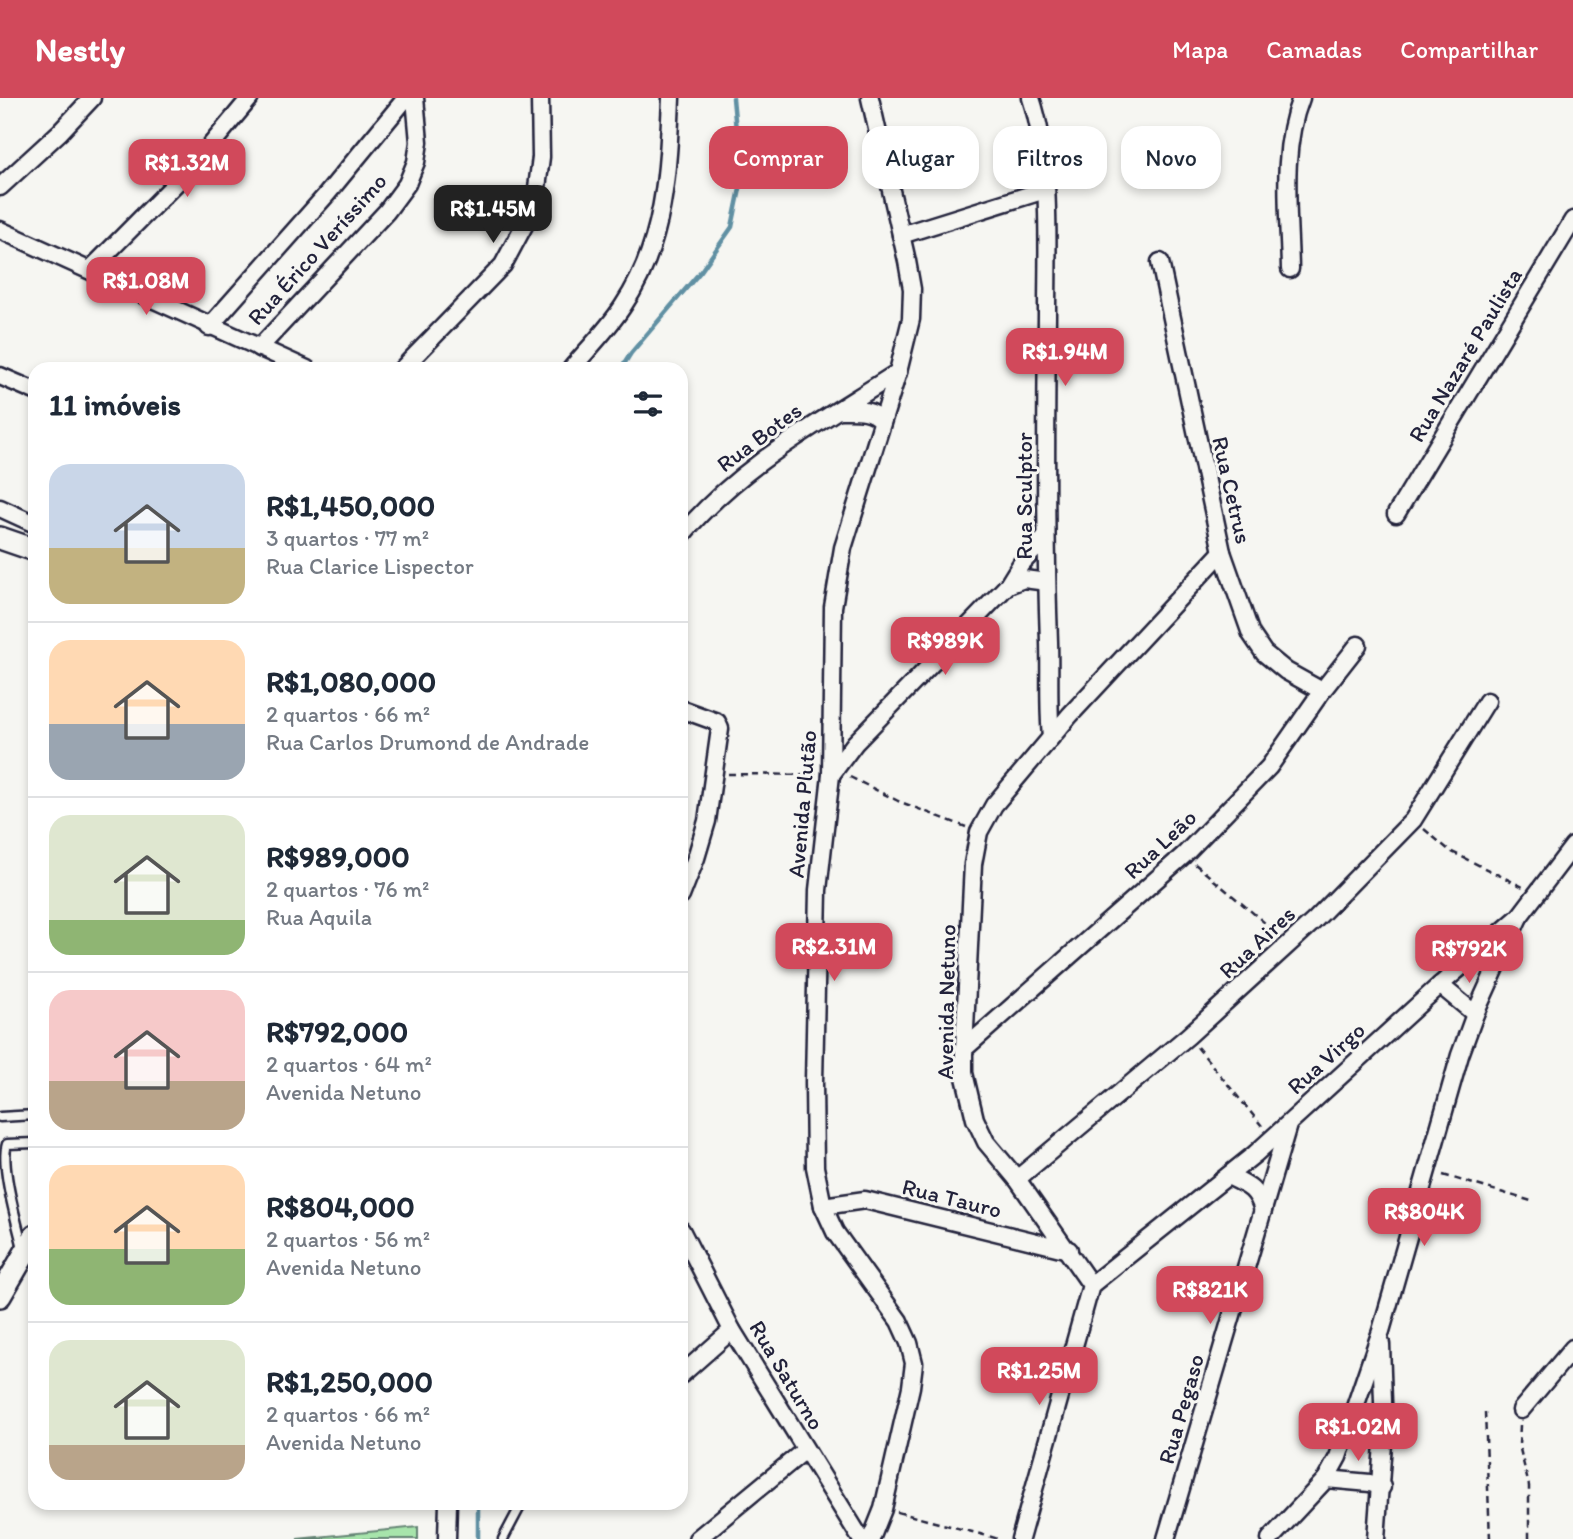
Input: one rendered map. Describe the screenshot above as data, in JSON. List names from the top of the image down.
{
  "streets": {
    "street": [
      "Rua Érico Veríssimo",
      "Rua Nazaré Paulista",
      "Rua Botes",
      "Rua Cetrus",
      "Rua Sculptor",
      "Avenida Plutão",
      "Rua Leão",
      "Rua Aires",
      "Avenida Netuno",
      "Rua Virgo",
      "Rua Tauro",
      "Rua Saturno",
      "Rua Pegaso"
    ]
  },
  "crossings": [
    ["Rua Botes", "Avenida Plutão"],
    ["Rua Cetrus", "Rua Leão"],
    ["Rua Cetrus", "Avenida Netuno"],
    ["Rua Sculptor", "Avenida Netuno"],
    ["Avenida Plutão", "Rua Tauro"],
    ["Rua Leão", "Avenida Netuno"],
    ["Rua Aires", "Avenida Netuno"],
    ["Avenida Netuno", "Rua Virgo"],
    ["Avenida Netuno", "Rua Tauro"],
    ["Rua Virgo", "Rua Pegaso"]
  ],
  "page": {
    "header": "Nestly",
    "nav": ["Mapa", "Camadas", "Compartilhar"],
    "chip": [
      "Comprar",
      "Alugar",
      "Filtros",
      "Novo"
    ],
    "price": [
      "R$1.32M",
      "R$1.45M",
      "R$1.08M",
      "R$1.94M",
      "R$989K",
      "R$2.31M",
      "R$792K",
      "R$804K",
      "R$821K",
      "R$1.25M",
      "R$1.02M"
    ],
    "heading": "11 imóveis",
    "list": [
      {
        "name": "R$1,450,000",
        "note": "3 quartos · 77 m² · Rua Clarice Lispector"
      },
      {
        "name": "R$1,080,000",
        "note": "2 quartos · 66 m² · Rua Carlos Drumond de Andrade"
      },
      {
        "name": "R$989,000",
        "note": "2 quartos · 76 m² · Rua Aquila"
      },
      {
        "name": "R$792,000",
        "note": "2 quartos · 64 m² · Avenida Netuno"
      },
      {
        "name": "R$804,000",
        "note": "2 quartos · 56 m² · Avenida Netuno"
      },
      {
        "name": "R$1,250,000",
        "note": "2 quartos · 66 m² · Avenida Netuno"
      }
    ]
  }
}
